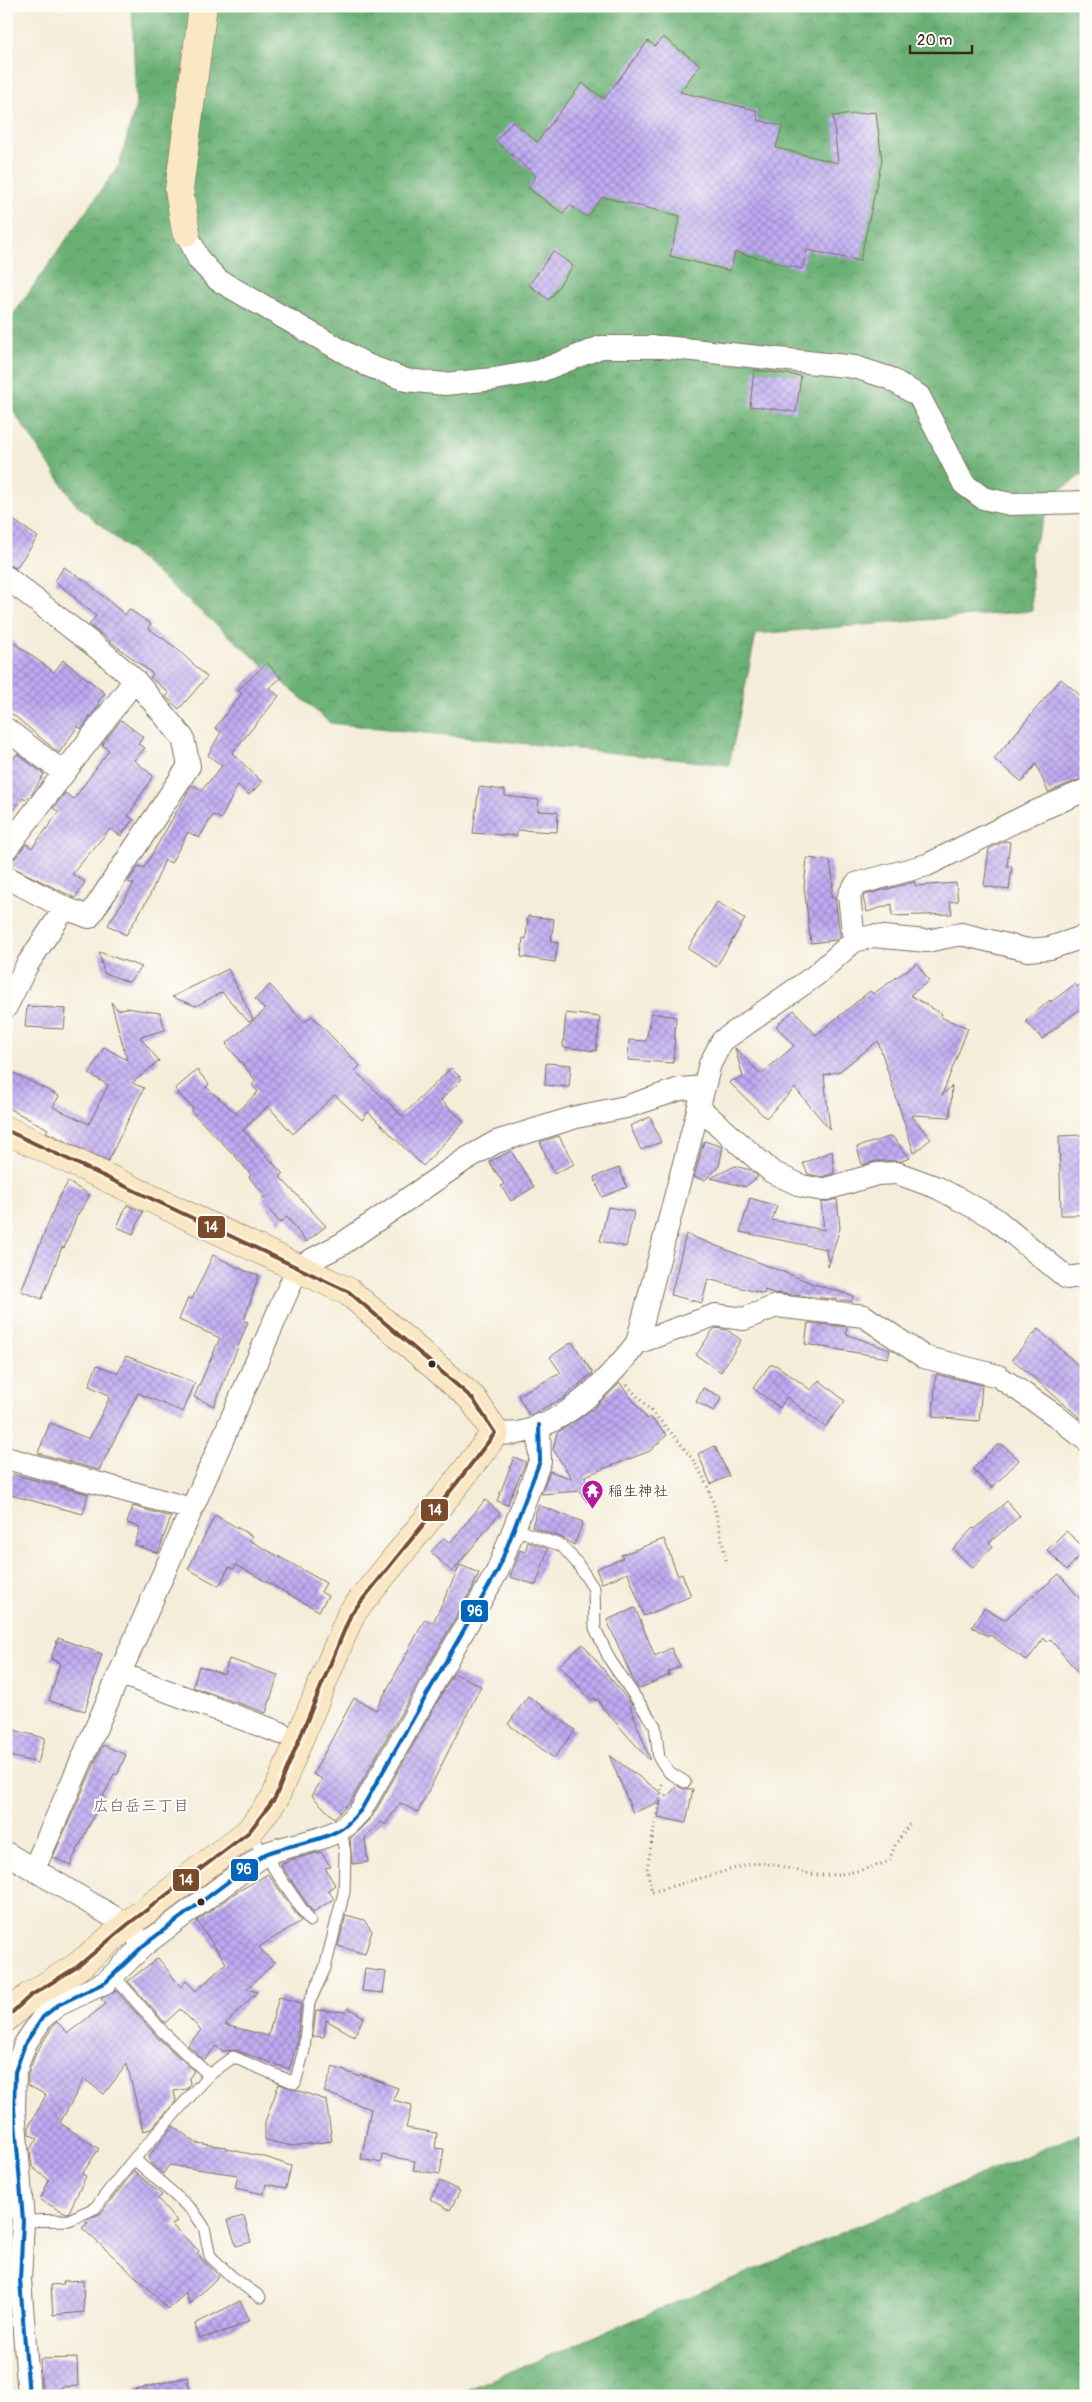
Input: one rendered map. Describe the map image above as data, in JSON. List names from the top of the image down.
{
  "districts": ["広白岳三丁目"],
  "places": {
    "temple": ["稲生神社"]
  },
  "lines": ["transit line 14", "transit line 96"],
  "scale_bar": "20 m"
}
